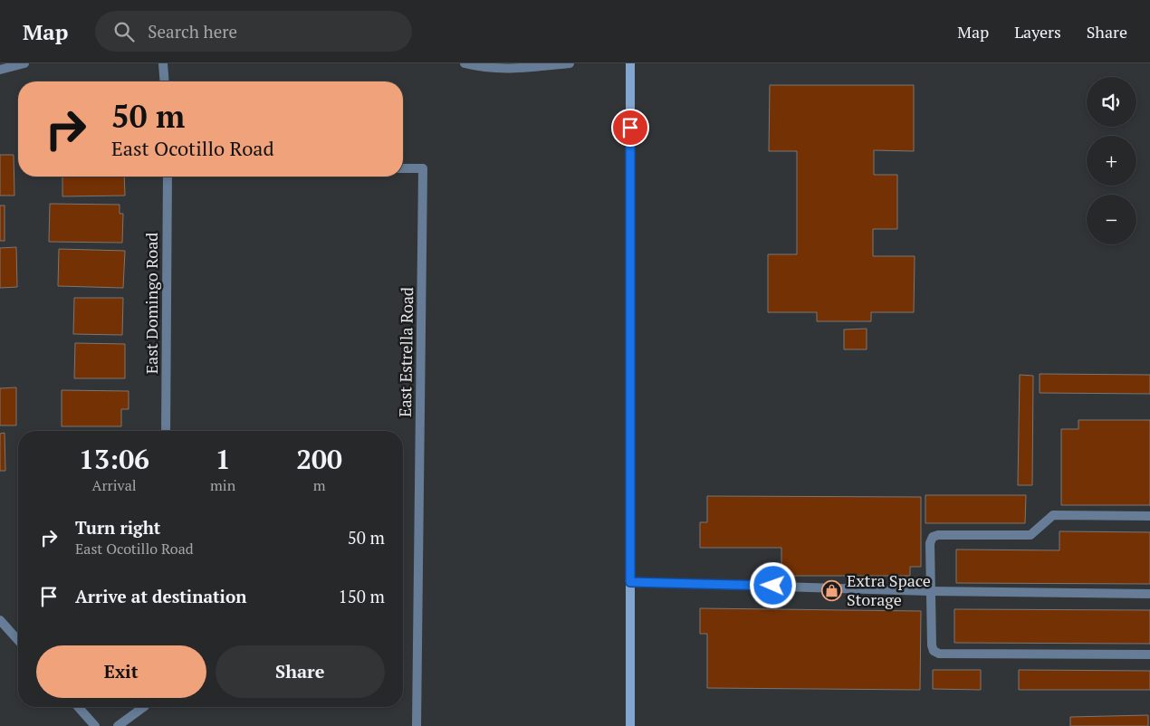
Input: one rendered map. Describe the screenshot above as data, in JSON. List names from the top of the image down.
{
  "streets": {
    "street": ["East Domingo Road", "East Estrella Road"]
  },
  "places": {
    "shop": ["Extra Space Storage"]
  },
  "page": {
    "header": "Map",
    "search": "Search here",
    "nav": ["Map", "Layers", "Share"],
    "map_buttons": ["+", "−"],
    "turn": ["50 m", "East Ocotillo Road"],
    "eta": [
      "13:06",
      "Arrival",
      "1",
      "min",
      "200",
      "m"
    ],
    "list": [
      {
        "name": "Turn right",
        "note": "East Ocotillo Road",
        "value": "50 m"
      },
      {
        "name": "Arrive at destination",
        "value": "150 m"
      }
    ],
    "buttons": ["Exit", "Share"]
  }
}
